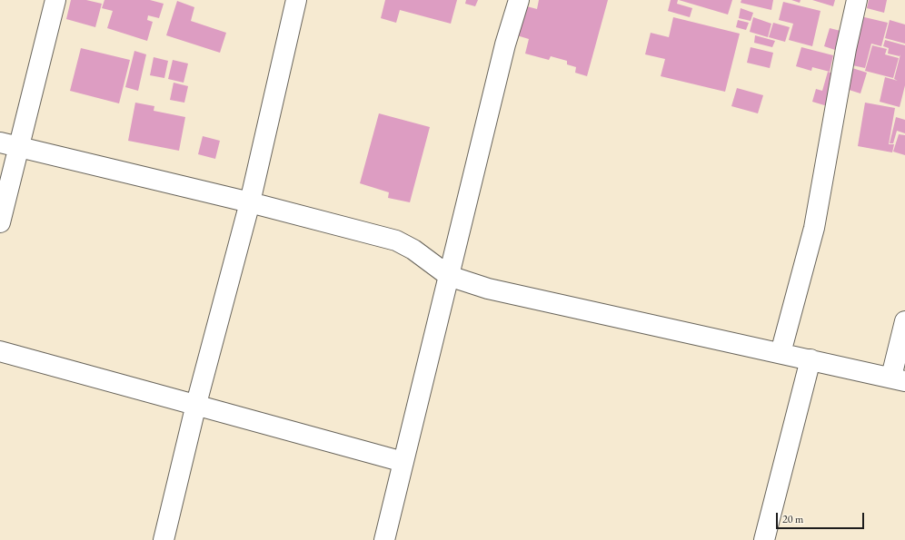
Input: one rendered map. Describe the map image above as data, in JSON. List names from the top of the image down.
{
  "scale_bar": "20 m"
}
